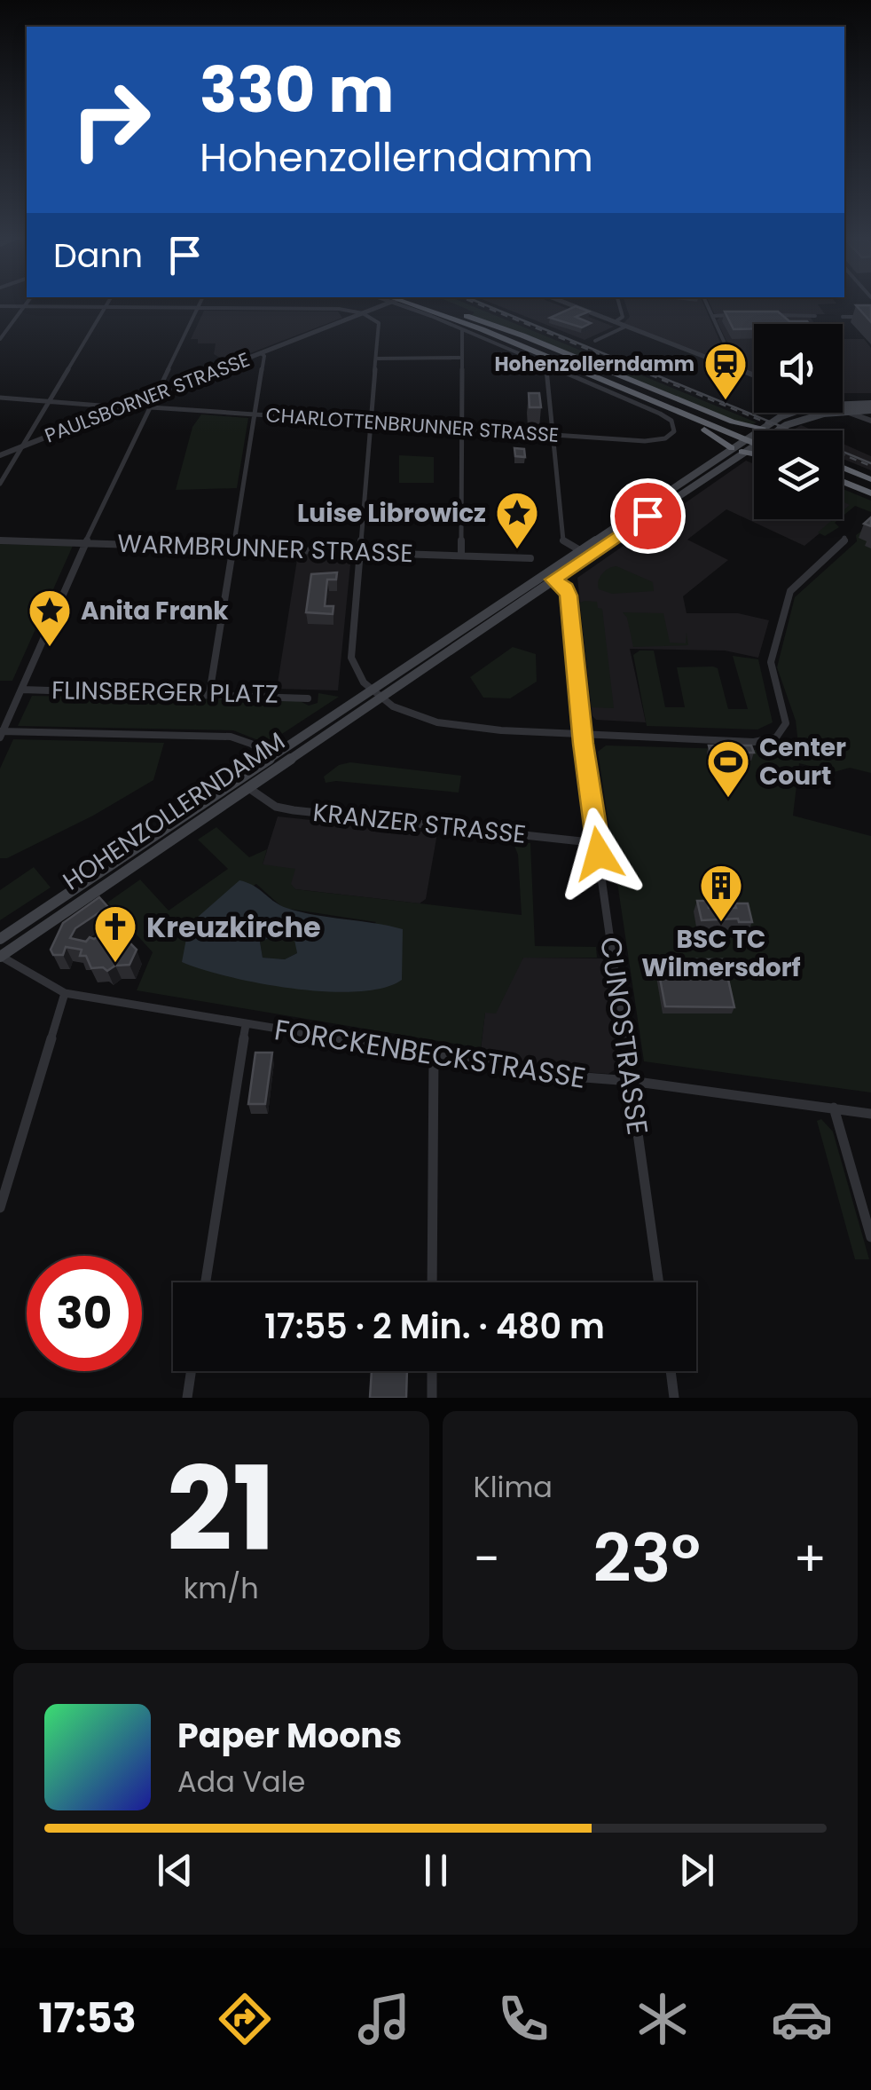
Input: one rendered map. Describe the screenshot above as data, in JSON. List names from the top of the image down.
{
  "streets": {
    "main road": ["HOHENZOLLERNDAMM"],
    "street": [
      "PAULSBORNER STRASSE",
      "CHARLOTTENBRUNNER STRASSE",
      "WARMBRUNNER STRASSE",
      "FLINSBERGER PLATZ",
      "KRANZER STRASSE",
      "CUNOSTRASSE",
      "FORCKENBECKSTRASSE"
    ]
  },
  "crossings": [
    ["HOHENZOLLERNDAMM", "KRANZER STRASSE"],
    ["HOHENZOLLERNDAMM", "CUNOSTRASSE"],
    ["HOHENZOLLERNDAMM", "FORCKENBECKSTRASSE"],
    ["KRANZER STRASSE", "CUNOSTRASSE"],
    ["CUNOSTRASSE", "FORCKENBECKSTRASSE"]
  ],
  "places": {
    "station": ["Hohenzollerndamm"],
    "place": ["Luise Librowicz", "Anita Frank"],
    "sports": ["Center Court"],
    "building": ["BSC TC Wilmersdorf"],
    "church": ["Kreuzkirche"]
  },
  "page": {
    "turn": ["330 m", "Hohenzollerndamm"],
    "then": "Dann",
    "limit": "30",
    "trip": "17:55 · 2 Min. · 480 m",
    "tile": [
      ["21", "km/h"],
      "Klima"
    ],
    "heat": ["−", "23°", "+"],
    "song": ["Paper Moons", "Ada Vale"],
    "tabs": "17:53"
  }
}
